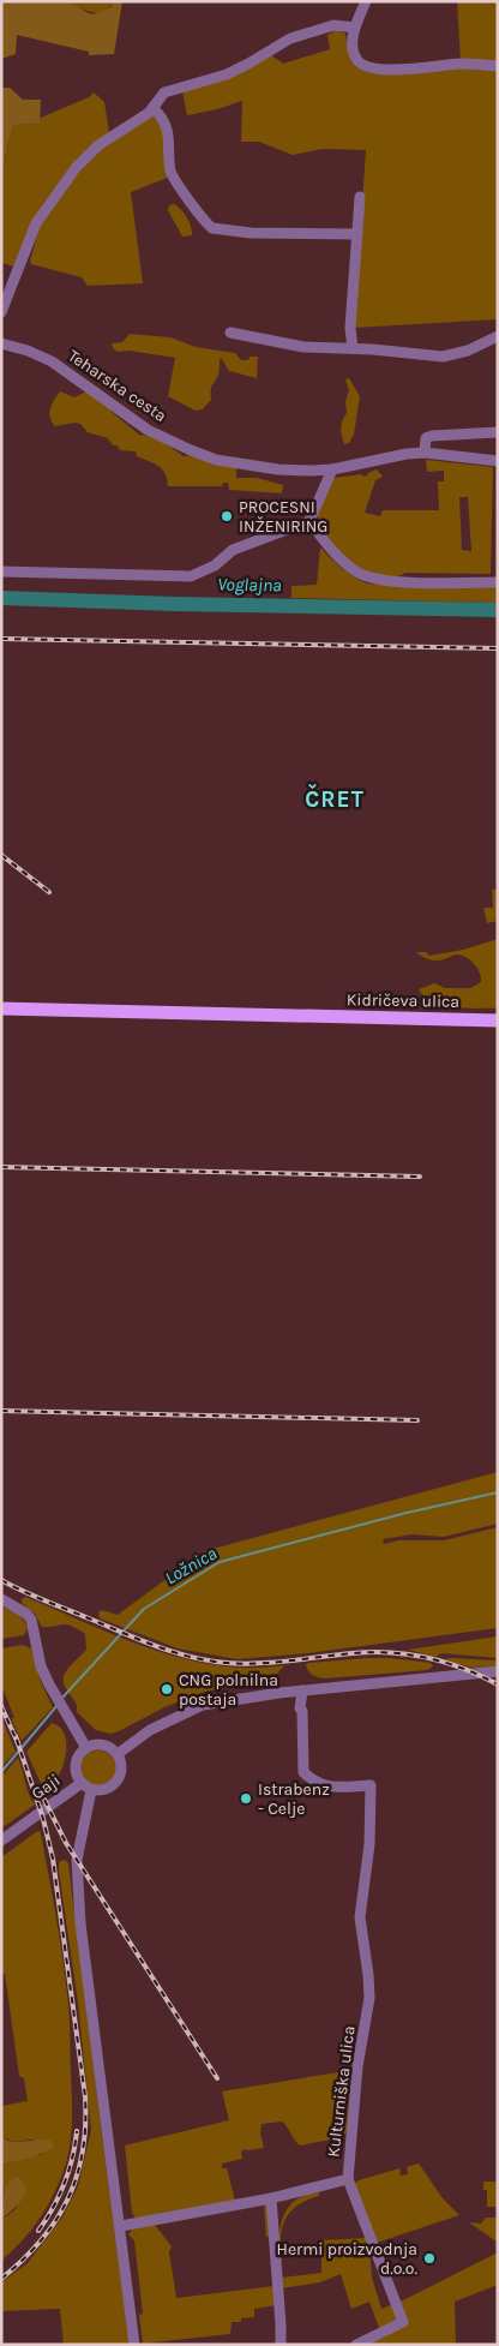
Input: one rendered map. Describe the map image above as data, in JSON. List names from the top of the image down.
{
  "streets": {
    "main road": ["Kidričeva ulica"],
    "street": ["Teharska cesta", "Gaji", "Kulturniška ulica"]
  },
  "districts": ["ČRET"],
  "water": ["Voglajna", "Ložnica"],
  "places": [
    "PROCESNI INŽENIRING",
    "CNG polnilna postaja",
    "Istrabenz - Celje",
    "Hermi proizvodnja d.o.o."
  ]
}
